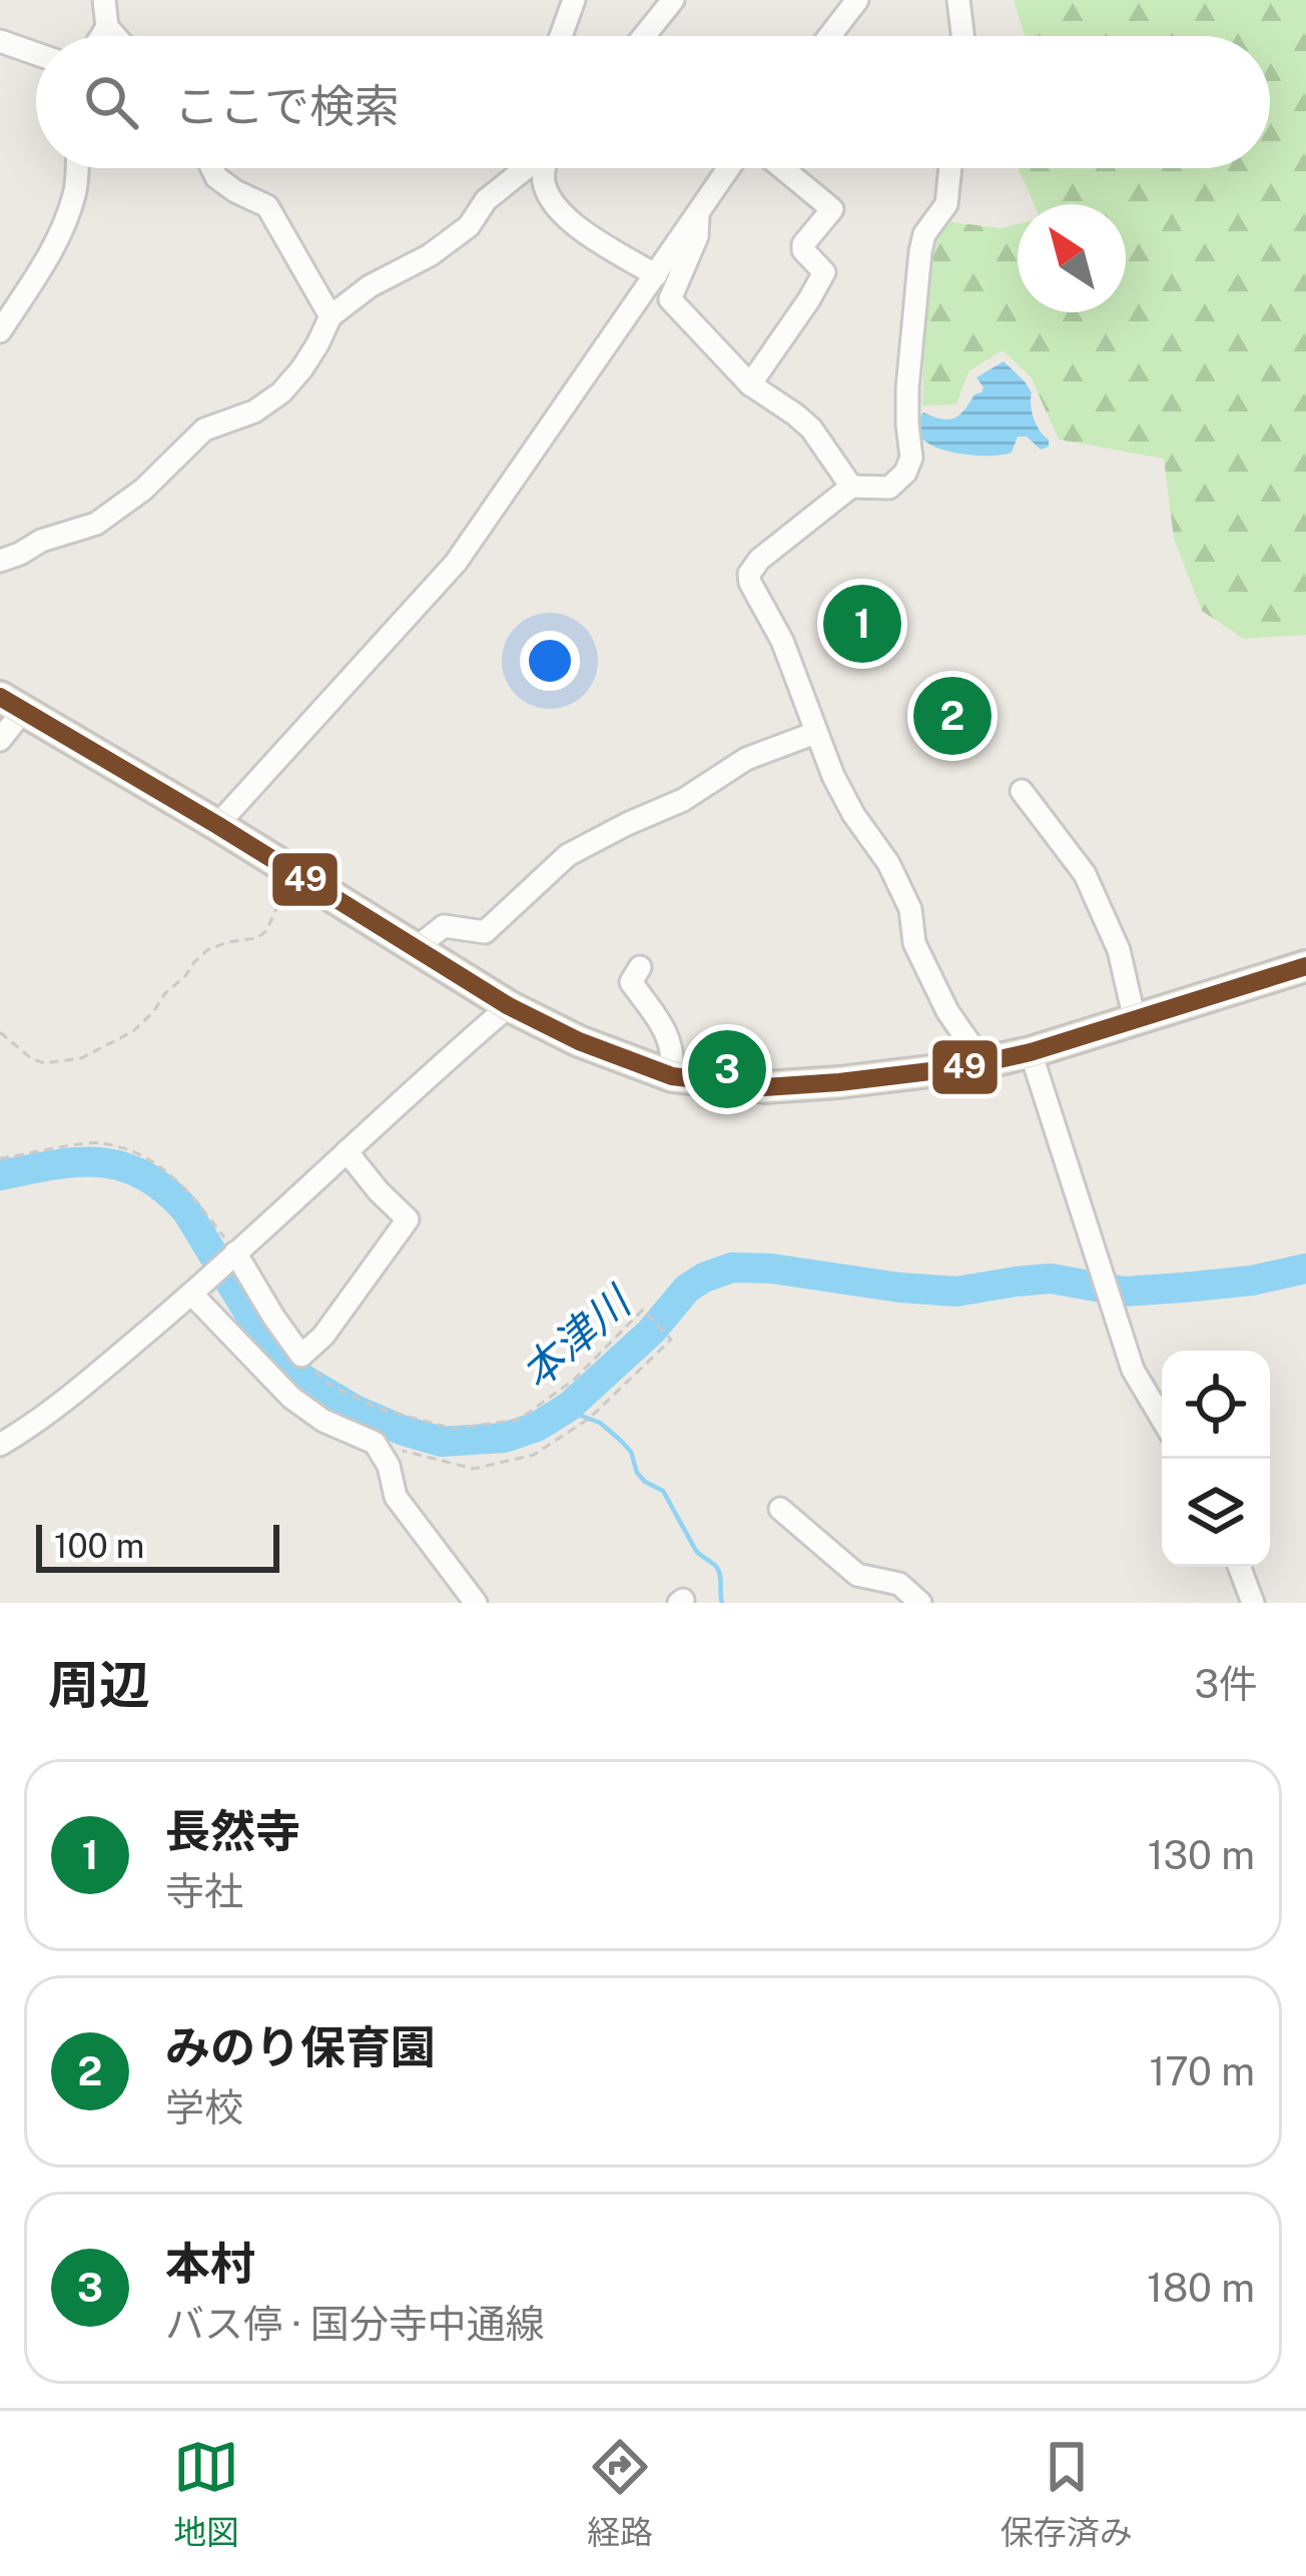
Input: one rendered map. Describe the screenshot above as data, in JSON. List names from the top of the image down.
{
  "water": ["本津川"],
  "lines": ["transit line 49"],
  "scale_bar": "100 m",
  "north": "top left",
  "page": {
    "search": "ここで検索",
    "pins": ["1", "2", "3"],
    "scale": "100 m",
    "heading": ["周辺", "3件"],
    "list": [
      {
        "mark": "1",
        "name": "長然寺",
        "note": "寺社",
        "value": "130 m"
      },
      {
        "mark": "2",
        "name": "みのり保育園",
        "note": "学校",
        "value": "170 m"
      },
      {
        "mark": "3",
        "name": "本村",
        "note": "バス停 · 国分寺中通線",
        "value": "180 m"
      }
    ],
    "nav": ["地図", "経路", "保存済み"]
  }
}
